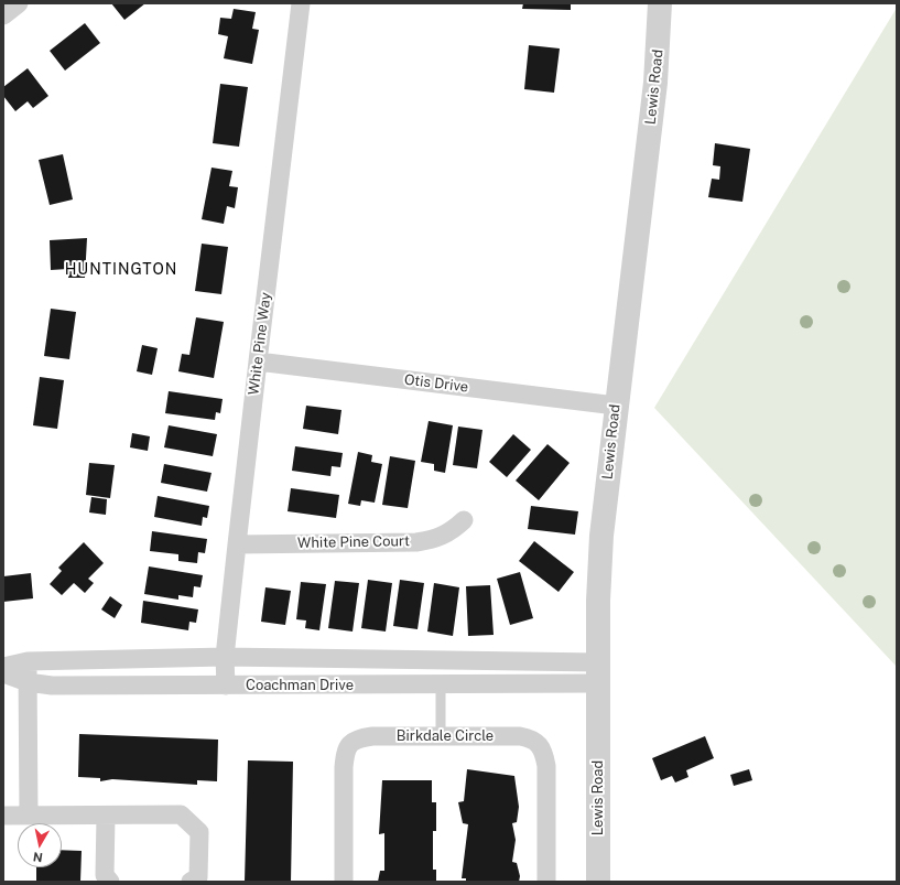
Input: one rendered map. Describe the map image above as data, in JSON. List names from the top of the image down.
{
  "streets": {
    "street": [
      "Lewis Road",
      "White Pine Way",
      "Otis Drive",
      "White Pine Court",
      "Coachman Drive",
      "Birkdale Circle"
    ]
  },
  "crossings": [
    ["Lewis Road", "Otis Drive"],
    ["Lewis Road", "Coachman Drive"],
    ["White Pine Way", "Otis Drive"],
    ["White Pine Way", "White Pine Court"],
    ["White Pine Way", "Coachman Drive"]
  ],
  "districts": ["HUNTINGTON"],
  "north": "bottom"
}
